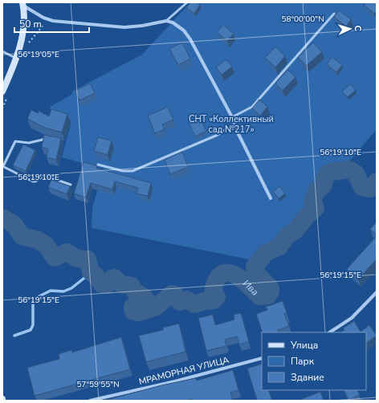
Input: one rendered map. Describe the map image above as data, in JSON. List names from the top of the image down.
{
  "streets": {
    "street": ["МРАМОРНАЯ УЛИЦА"]
  },
  "water": ["Ива"],
  "parks": ["СНТ «Коллективный сад №217»"],
  "legend": ["Улица", "Парк", "Здание"],
  "scale_bar": "50 m",
  "north": "right",
  "coordinates": [
    "58°00'00\"N",
    "56°19'05\"E",
    "56°19'10\"E",
    "56°19'15\"E",
    "57°59'55\"N"
  ]
}
